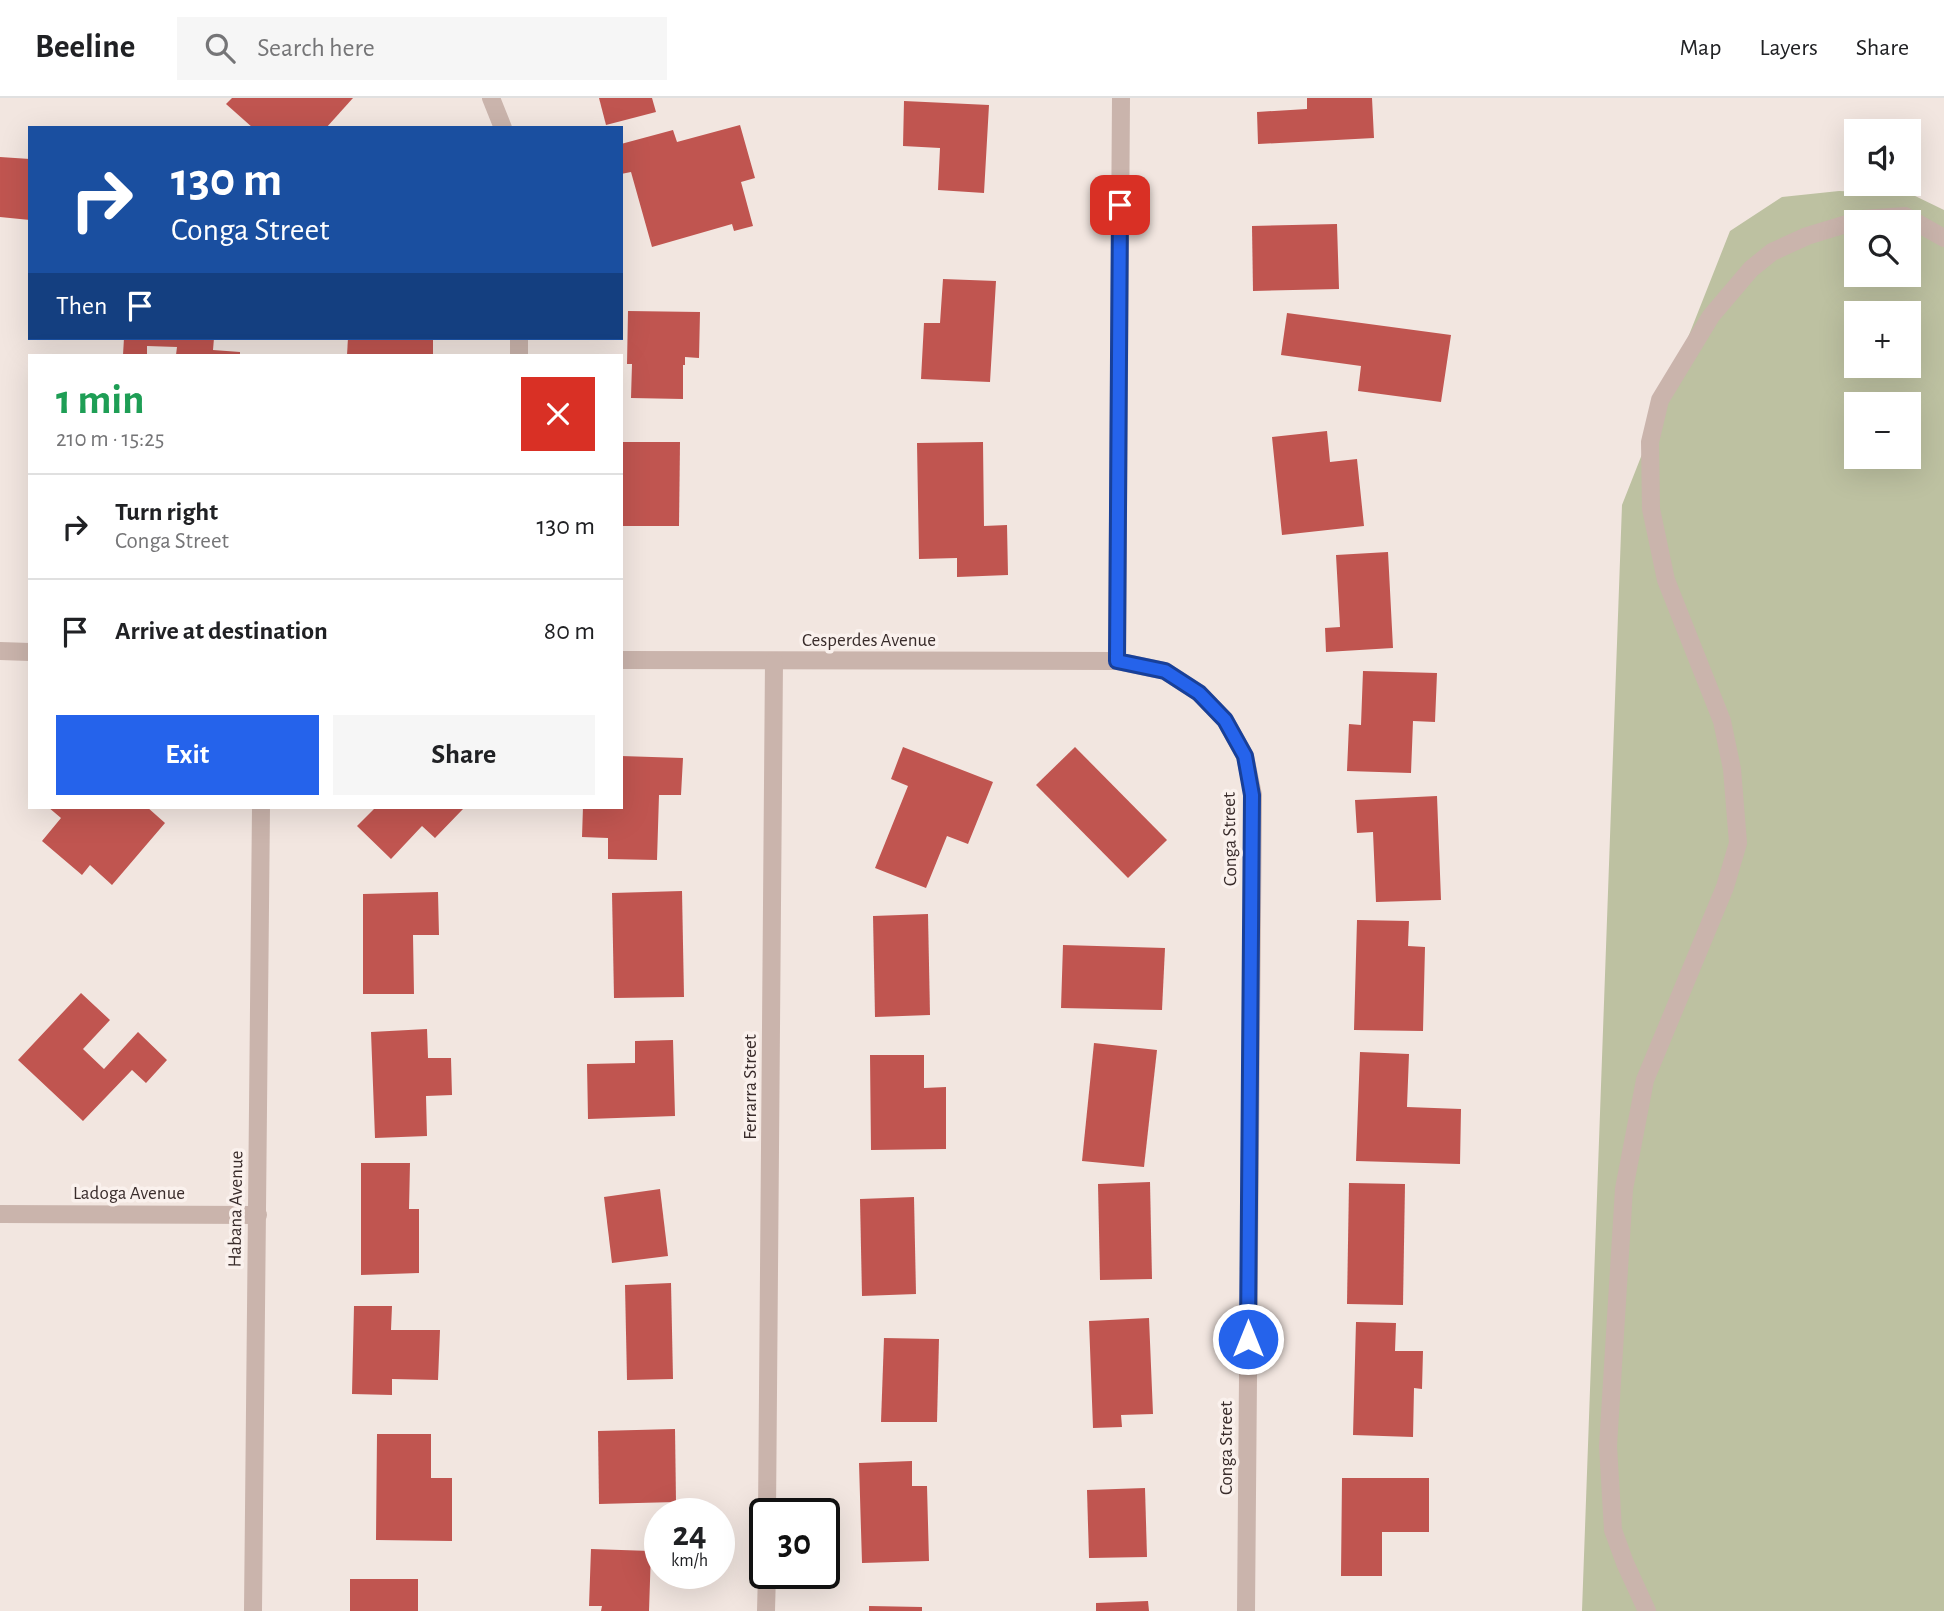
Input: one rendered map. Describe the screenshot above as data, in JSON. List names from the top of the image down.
{
  "streets": {
    "street": [
      "Cesperdes Avenue",
      "Conga Street",
      "Ferrarra Street",
      "Ladoga Avenue",
      "Habana Avenue"
    ]
  },
  "crossings": [
    ["Cesperdes Avenue", "Conga Street"],
    ["Cesperdes Avenue", "Ferrarra Street"],
    ["Ladoga Avenue", "Habana Avenue"]
  ],
  "page": {
    "header": "Beeline",
    "search": "Search here",
    "nav": ["Map", "Layers", "Share"],
    "map_buttons": ["+", "−"],
    "turn": ["130 m", "Conga Street"],
    "then": "Then",
    "heading": ["1 min", "210 m · 15:25"],
    "list": [
      {
        "name": "Turn right",
        "note": "Conga Street",
        "value": "130 m"
      },
      {
        "name": "Arrive at destination",
        "value": "80 m"
      }
    ],
    "buttons": ["Exit", "Share"],
    "speed": "24 km/h",
    "limit": "30"
  }
}
